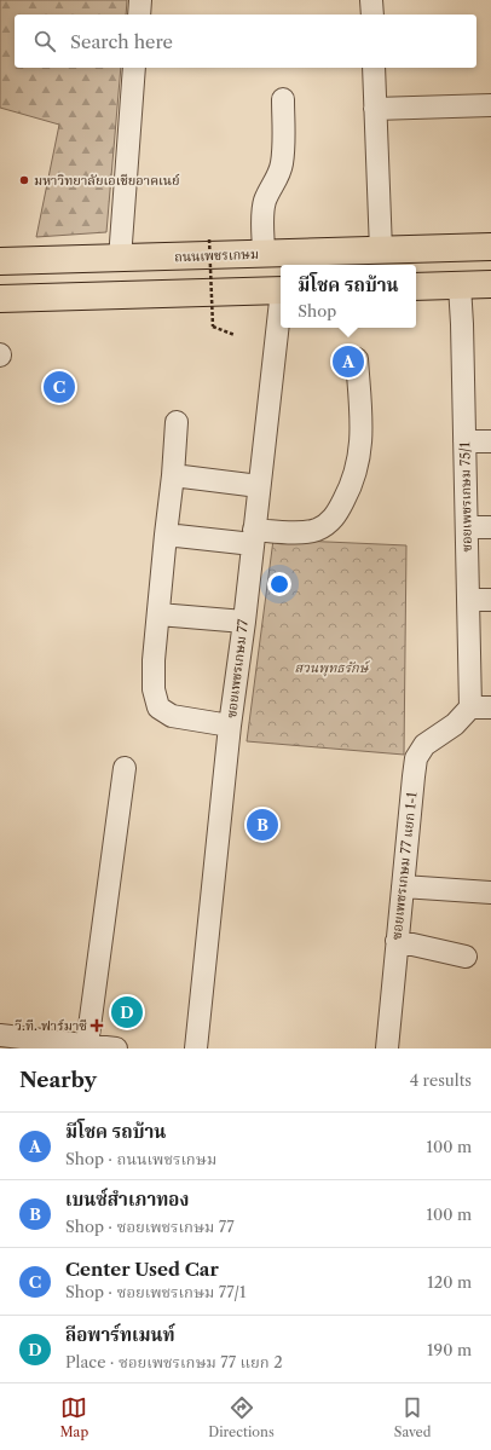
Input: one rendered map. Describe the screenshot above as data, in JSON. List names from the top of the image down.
{
  "streets": {
    "main road": ["ถนนเพชรเกษม"],
    "street": ["ซอยเพชรเกษม 75/1", "ซอยเพชรเกษม 77", "ซอยเพชรเกษม 77 แยก 1-1"]
  },
  "crossings": [
    ["ซอยเพชรเกษม 75/1", "ซอยเพชรเกษม 77 แยก 1-1"]
  ],
  "parks": ["สวนพุทธรักษ์"],
  "places": {
    "other": ["มหาวิทยาลัยเอเชียอาคเนย์"],
    "health": ["วี.ที. ฟาร์มาซี"]
  },
  "page": {
    "search": "Search here",
    "popup": ["มีโชค รถบ้าน", "Shop"],
    "pins": [
      "A",
      "C",
      "B",
      "D"
    ],
    "heading": ["Nearby", "4 results"],
    "list": [
      {
        "mark": "A",
        "name": "มีโชค รถบ้าน",
        "note": "Shop · ถนนเพชรเกษม",
        "value": "100 m"
      },
      {
        "mark": "B",
        "name": "เบนซ์สำเภาทอง",
        "note": "Shop · ซอยเพชรเกษม 77",
        "value": "100 m"
      },
      {
        "mark": "C",
        "name": "Center Used Car",
        "note": "Shop · ซอยเพชรเกษม 77/1",
        "value": "120 m"
      },
      {
        "mark": "D",
        "name": "ลีอพาร์ทเมนท์",
        "note": "Place · ซอยเพชรเกษม 77 แยก 2",
        "value": "190 m"
      }
    ],
    "nav": ["Map", "Directions", "Saved"]
  }
}
